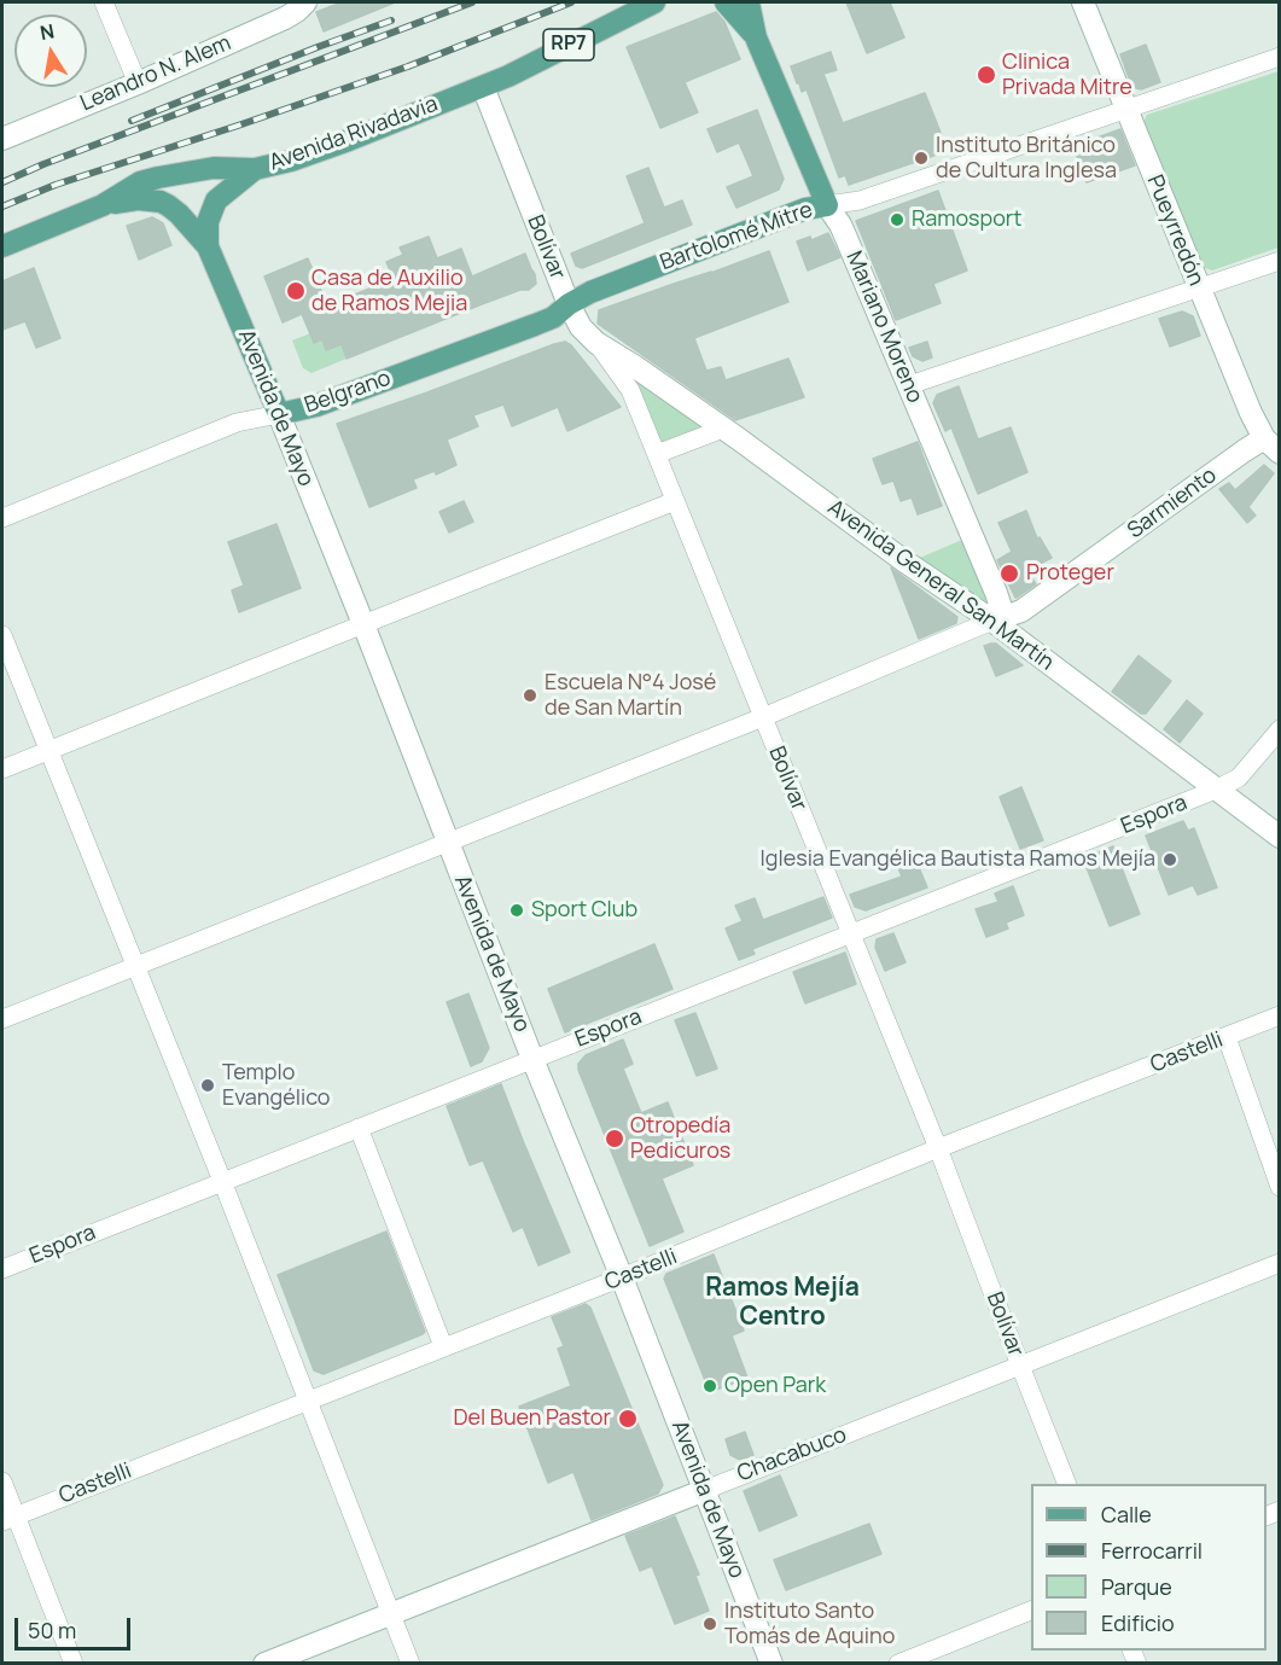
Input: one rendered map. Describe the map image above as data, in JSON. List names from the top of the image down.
{
  "streets": {
    "main road": [
      "RP7",
      "Avenida Rivadavia",
      "Bartolomé Mitre",
      "Mariano Moreno",
      "Belgrano",
      "Avenida de Mayo"
    ],
    "street": [
      "Leandro N. Alem",
      "Pueyrredón",
      "Bolívar",
      "Sarmiento",
      "Avenida General San Martín",
      "Espora",
      "Castelli",
      "Chacabuco"
    ]
  },
  "crossings": [
    ["Avenida Rivadavia", "Bolívar"],
    ["Avenida Rivadavia", "Avenida de Mayo"],
    ["Pueyrredón", "Bartolomé Mitre"],
    ["Pueyrredón", "Sarmiento"],
    ["Bartolomé Mitre", "Bolívar"],
    ["Bartolomé Mitre", "Mariano Moreno"],
    ["Bartolomé Mitre", "Belgrano"],
    ["Bolívar", "Belgrano"],
    ["Bolívar", "Avenida General San Martín"],
    ["Bolívar", "Espora"],
    ["Bolívar", "Castelli"],
    ["Bolívar", "Chacabuco"],
    ["Mariano Moreno", "Sarmiento"],
    ["Mariano Moreno", "Avenida General San Martín"],
    ["Belgrano", "Avenida de Mayo"],
    ["Avenida de Mayo", "Espora"],
    ["Avenida de Mayo", "Castelli"],
    ["Avenida de Mayo", "Chacabuco"],
    ["Sarmiento", "Avenida General San Martín"],
    ["Avenida General San Martín", "Espora"]
  ],
  "districts": ["Ramos Mejía Centro"],
  "places": [
    "Clinica Privada Mitre",
    "Instituto Británico de Cultura Inglesa",
    "Ramosport",
    "Casa de Auxilio de Ramos Mejia",
    "Proteger",
    "Escuela N°4 José de San Martín",
    "Iglesia Evangélica Bautista Ramos Mejía",
    "Sport Club",
    "Templo Evangélico",
    "Otropedía Pedicuros",
    "Open Park",
    "Del Buen Pastor",
    "Instituto Santo Tomás de Aquino"
  ],
  "legend": [
    "Calle",
    "Ferrocarril",
    "Parque",
    "Edificio"
  ],
  "scale_bar": "50 m",
  "north": "top"
}
